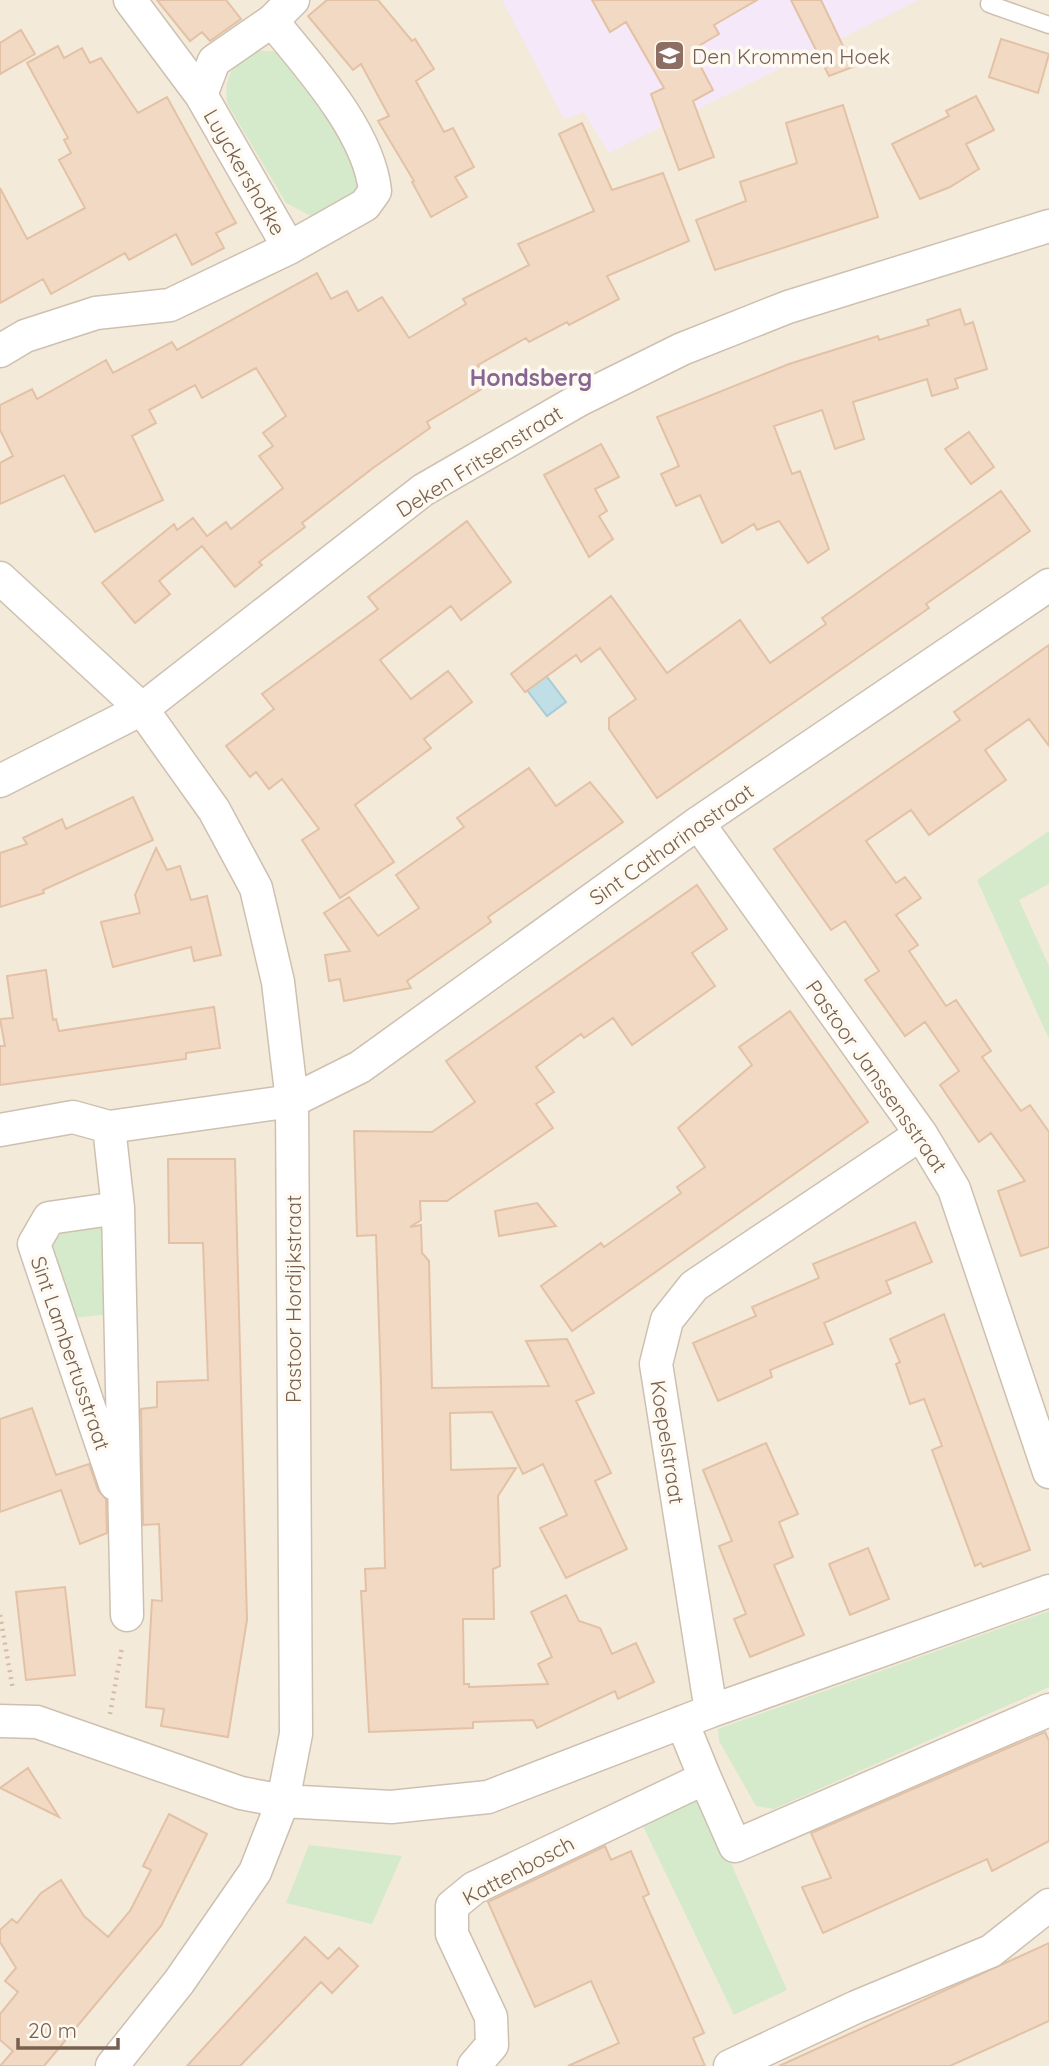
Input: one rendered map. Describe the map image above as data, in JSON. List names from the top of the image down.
{
  "streets": {
    "street": [
      "Luyckershofke",
      "Deken Fritsenstraat",
      "Sint Catharinastraat",
      "Pastoor Janssensstraat",
      "Pastoor Hordijkstraat",
      "Sint Lambertusstraat",
      "Koepelstraat",
      "Kattenbosch"
    ]
  },
  "crossings": [
    ["Deken Fritsenstraat", "Pastoor Hordijkstraat"],
    ["Sint Catharinastraat", "Pastoor Janssensstraat"],
    ["Sint Catharinastraat", "Pastoor Hordijkstraat"],
    ["Pastoor Janssensstraat", "Koepelstraat"]
  ],
  "districts": ["Hondsberg"],
  "places": {
    "school or university": ["Den Krommen Hoek"]
  },
  "scale_bar": "20 m"
}
